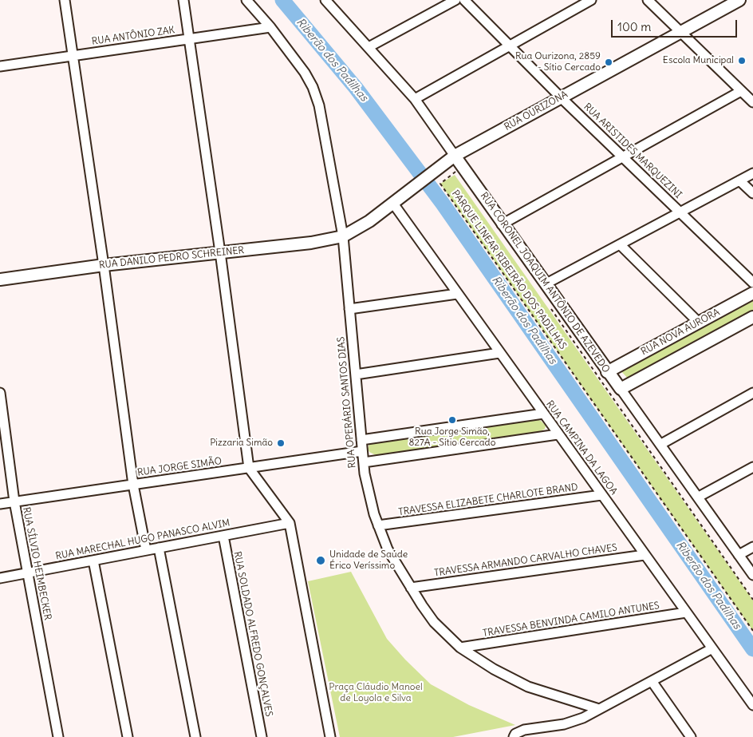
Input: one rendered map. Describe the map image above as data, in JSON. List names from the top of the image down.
{
  "streets": {
    "main road": [
      "RUA OURIZONA",
      "RUA DANILO PEDRO SCHREINER",
      "RUA CORONEL JOAQUIM ANTÔNIO DE AZEVEDO",
      "RUA NOVA AURORA"
    ],
    "street": [
      "RUA ANTÔNIO ZAK",
      "RUA ARISTIDES MARQUEZINI",
      "RUA OPERÁRIO SANTOS DIAS",
      "RUA CAMPINA DA LAGOA",
      "RUA JORGE SIMÃO",
      "TRAVESSA ELIZABETE CHARLOTE BRAND",
      "RUA MARECHAL HUGO PANASCO ALVIM",
      "TRAVESSA ARMANDO CARVALHO CHAVES",
      "RUA SÍLVIO HEIMBECKER",
      "TRAVESSA BENVINDA CAMILO ANTUNES",
      "RUA SOLDADO ALFREDO GONÇALVES"
    ],
    "path": ["PARQUE LINEAR RIBEIRÃO DOS PADILHAS"]
  },
  "crossings": [
    ["RUA ANTÔNIO ZAK", "RUA OPERÁRIO SANTOS DIAS"],
    ["RUA OURIZONA", "RUA ARISTIDES MARQUEZINI"],
    ["RUA OURIZONA", "RUA DANILO PEDRO SCHREINER"],
    ["RUA OURIZONA", "RUA CORONEL JOAQUIM ANTÔNIO DE AZEVEDO"],
    ["RUA OURIZONA", "RUA OPERÁRIO SANTOS DIAS"],
    ["RUA OURIZONA", "RUA CAMPINA DA LAGOA"],
    ["RUA DANILO PEDRO SCHREINER", "RUA OPERÁRIO SANTOS DIAS"],
    ["PARQUE LINEAR RIBEIRÃO DOS PADILHAS", "RUA CORONEL JOAQUIM ANTÔNIO DE AZEVEDO"],
    ["RUA CORONEL JOAQUIM ANTÔNIO DE AZEVEDO", "RUA NOVA AURORA"],
    ["RUA OPERÁRIO SANTOS DIAS", "RUA JORGE SIMÃO"],
    ["RUA OPERÁRIO SANTOS DIAS", "TRAVESSA ELIZABETE CHARLOTE BRAND"],
    ["RUA OPERÁRIO SANTOS DIAS", "TRAVESSA ARMANDO CARVALHO CHAVES"],
    ["RUA OPERÁRIO SANTOS DIAS", "TRAVESSA BENVINDA CAMILO ANTUNES"],
    ["RUA CAMPINA DA LAGOA", "TRAVESSA ELIZABETE CHARLOTE BRAND"],
    ["RUA CAMPINA DA LAGOA", "TRAVESSA ARMANDO CARVALHO CHAVES"],
    ["RUA CAMPINA DA LAGOA", "TRAVESSA BENVINDA CAMILO ANTUNES"],
    ["RUA JORGE SIMÃO", "RUA SÍLVIO HEIMBECKER"],
    ["RUA MARECHAL HUGO PANASCO ALVIM", "RUA SÍLVIO HEIMBECKER"],
    ["RUA MARECHAL HUGO PANASCO ALVIM", "RUA SOLDADO ALFREDO GONÇALVES"]
  ],
  "water": ["Riberão dos Padilhas"],
  "parks": ["Praça Cláudio Manoel de Loyola e Silva"],
  "places": [
    "Escola Municipal",
    "Rua Ourizona, 2859 - Sítio Cercado",
    "Rua Jorge Simão, 827A - Sítio Cercado",
    "Pizzaria Simão",
    "Unidade de Saúde Érico Veríssimo"
  ],
  "scale_bar": "100 m"
}
